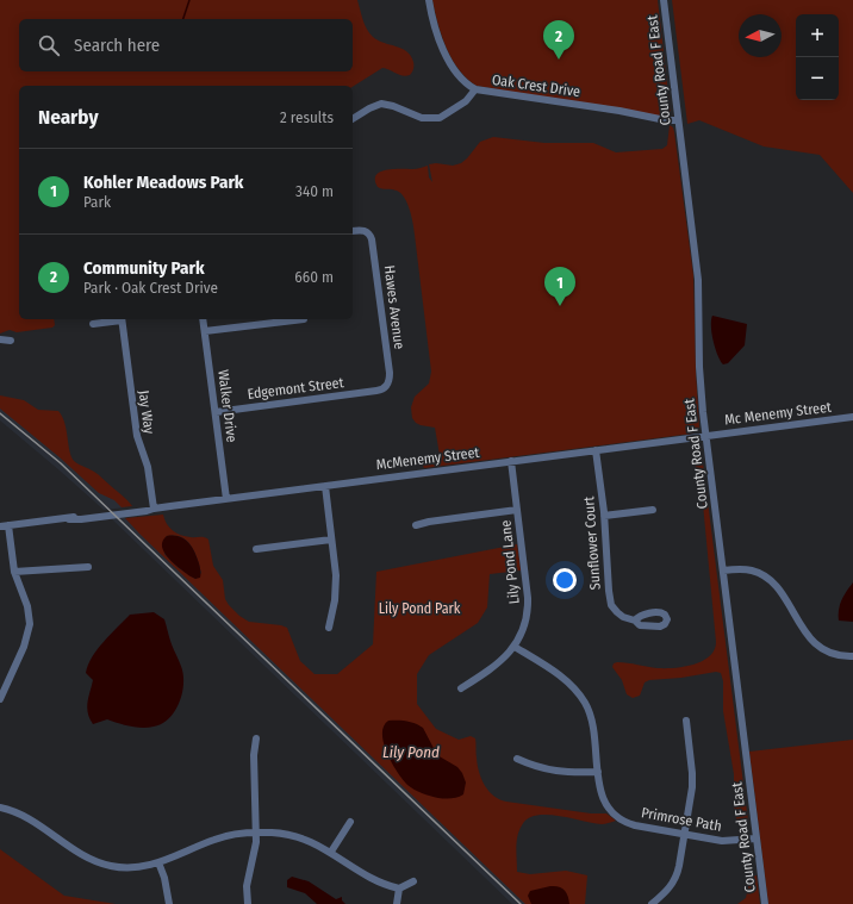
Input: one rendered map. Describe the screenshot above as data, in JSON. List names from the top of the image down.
{
  "streets": {
    "street": [
      "County Road F East",
      "Oak Crest Drive",
      "Hawes Avenue",
      "Edgemont Street",
      "Walker Drive",
      "Jay Way",
      "Mc Menemy Street",
      "McMenemy Street",
      "Sunflower Court",
      "Lily Pond Lane",
      "Primrose Path"
    ]
  },
  "crossings": [
    ["County Road F East", "Oak Crest Drive"],
    ["County Road F East", "Mc Menemy Street"],
    ["County Road F East", "McMenemy Street"],
    ["County Road F East", "Primrose Path"],
    ["Hawes Avenue", "Edgemont Street"],
    ["Edgemont Street", "Walker Drive"],
    ["Walker Drive", "McMenemy Street"],
    ["Jay Way", "McMenemy Street"],
    ["Mc Menemy Street", "McMenemy Street"],
    ["McMenemy Street", "Sunflower Court"],
    ["McMenemy Street", "Lily Pond Lane"],
    ["Lily Pond Lane", "Primrose Path"]
  ],
  "water": ["Lily Pond"],
  "parks": ["Lily Pond Park"],
  "north": "left",
  "page": {
    "map_buttons": ["+", "−"],
    "search": "Search here",
    "pins": ["2", "1"],
    "heading": ["Nearby", "2 results"],
    "list": [
      {
        "mark": "1",
        "name": "Kohler Meadows Park",
        "note": "Park",
        "value": "340 m"
      },
      {
        "mark": "2",
        "name": "Community Park",
        "note": "Park · Oak Crest Drive",
        "value": "660 m"
      }
    ]
  }
}
